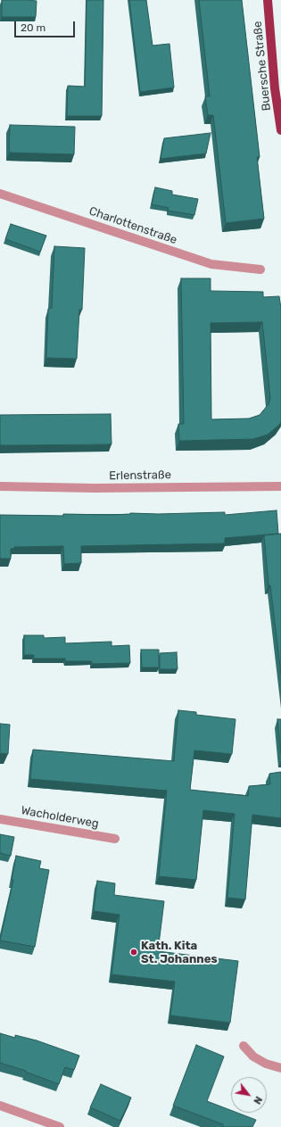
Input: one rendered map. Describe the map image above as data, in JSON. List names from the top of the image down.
{
  "streets": {
    "main road": ["Buersche Straße"],
    "street": ["Charlottenstraße", "Erlenstraße", "Wacholderweg"]
  },
  "places": ["Kath. Kita St. Johannes"],
  "scale_bar": "20 m",
  "north": "bottom right"
}
